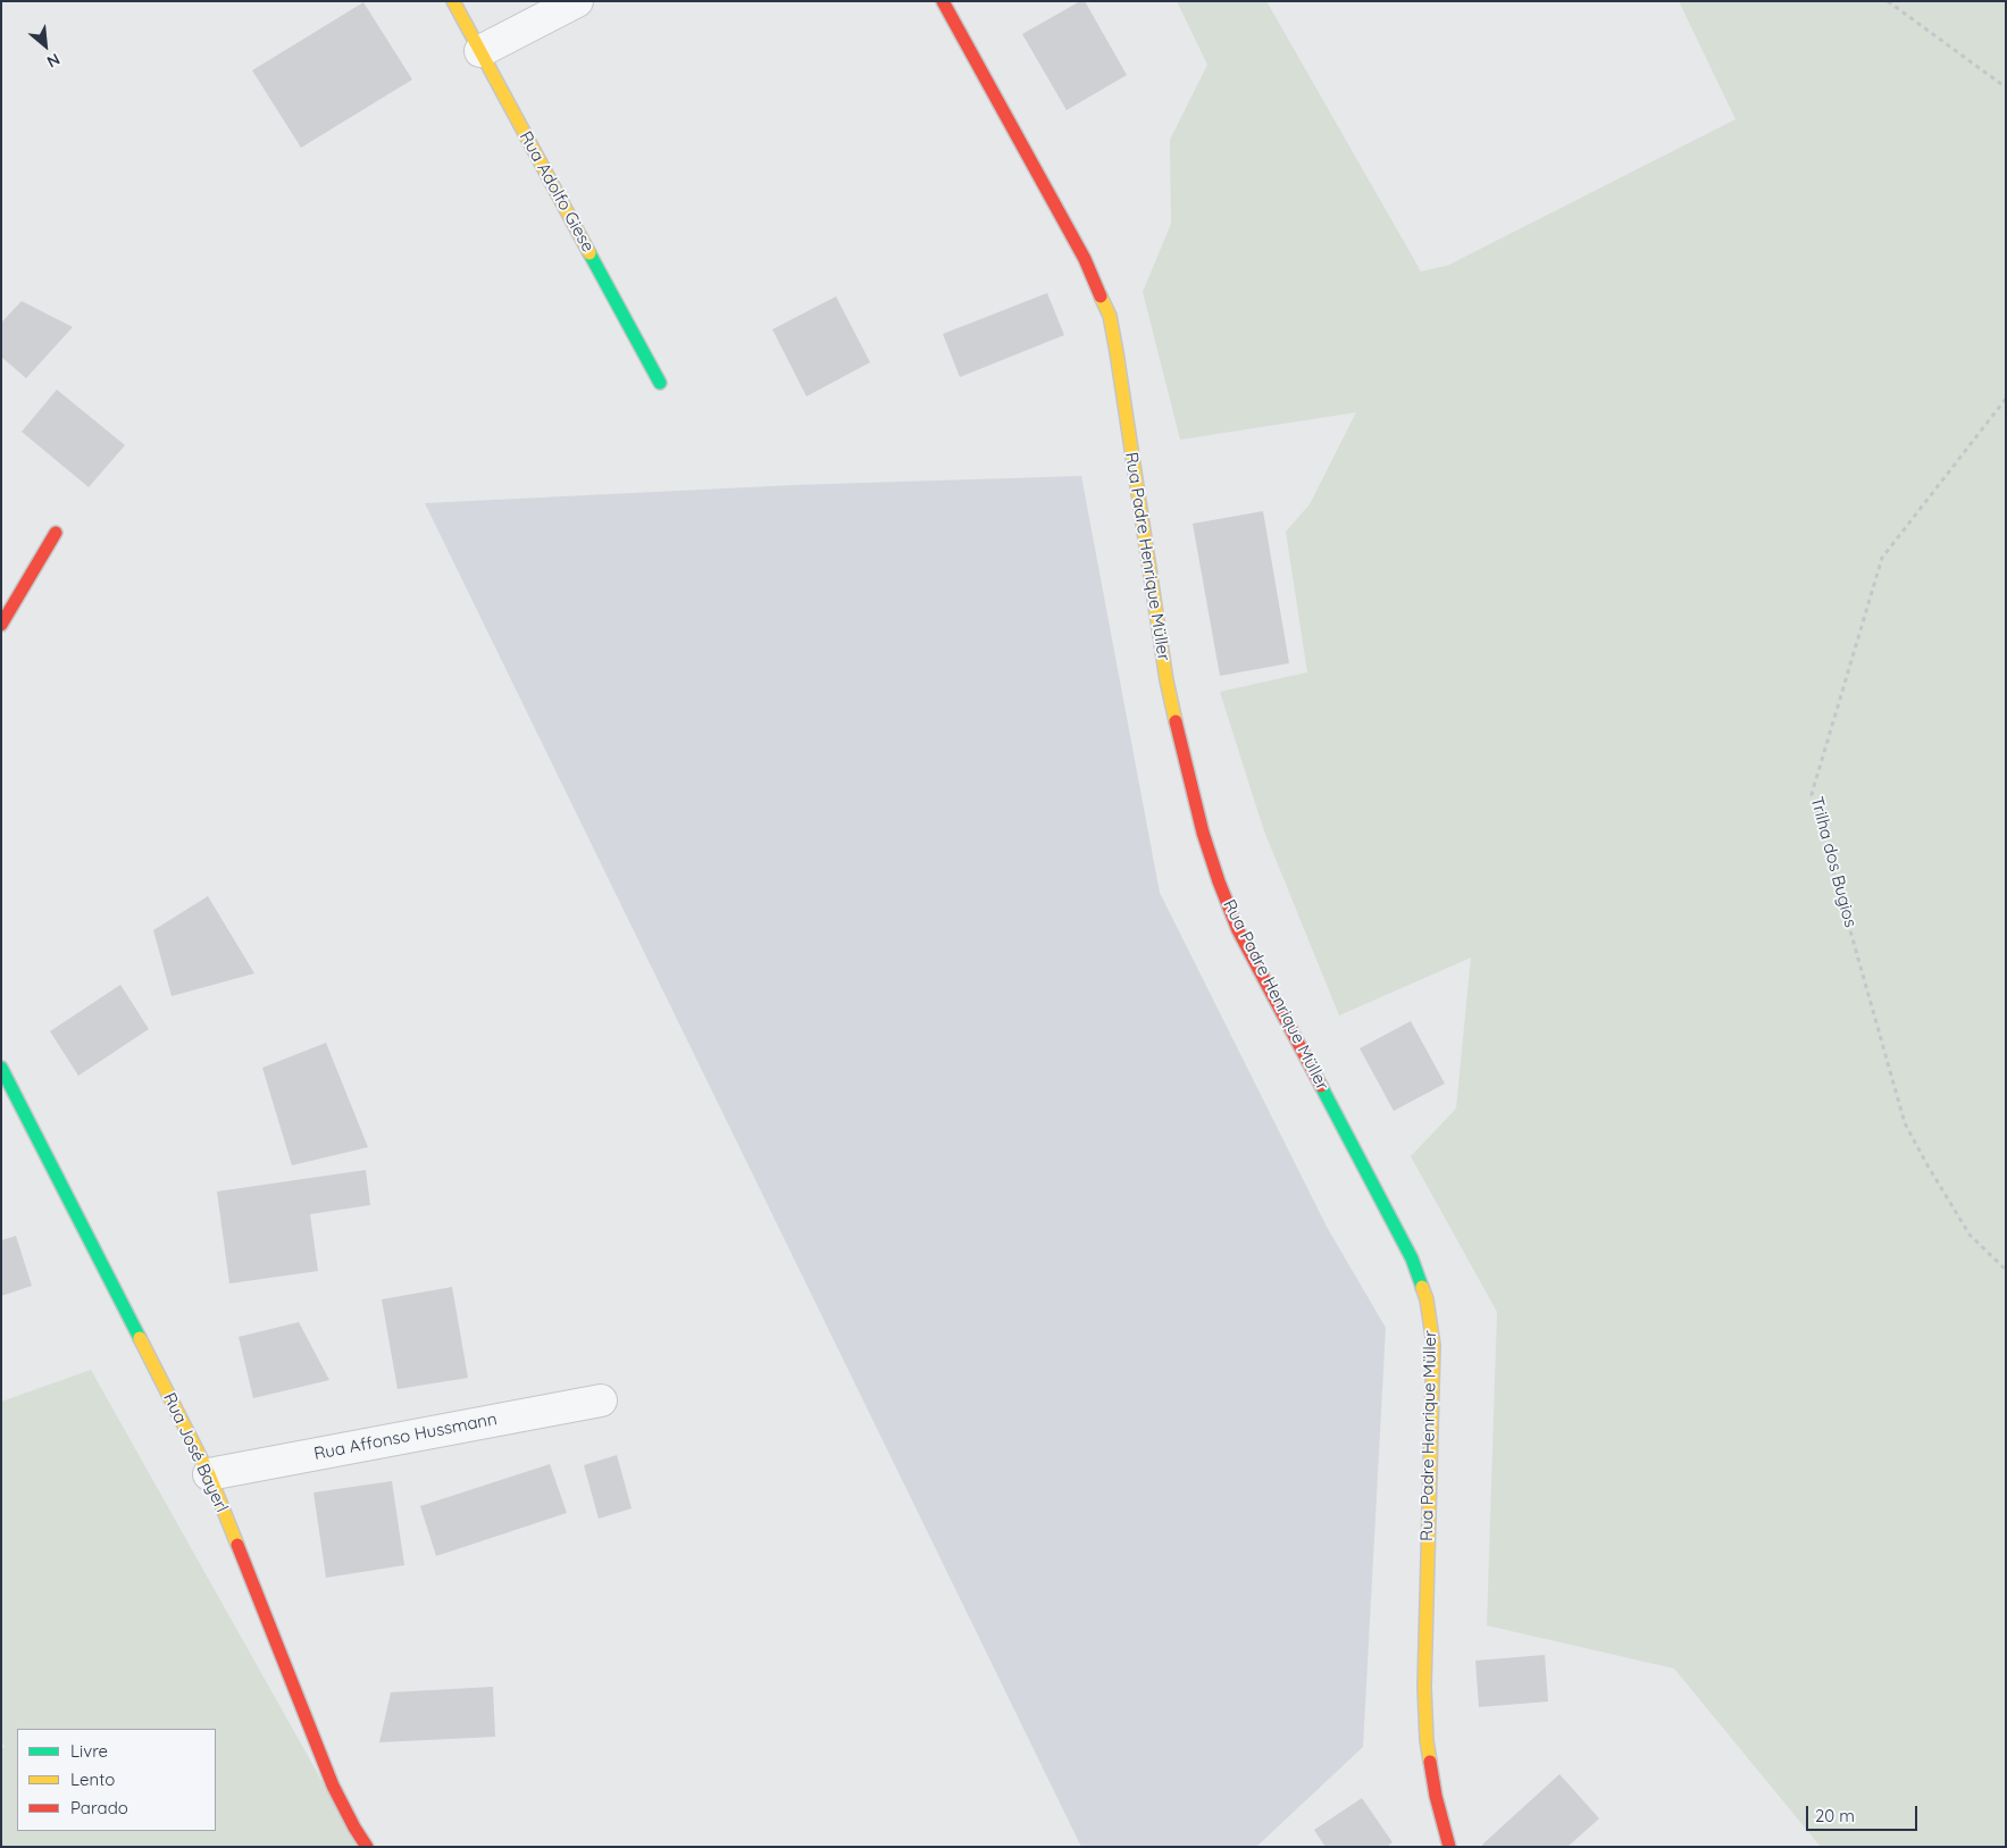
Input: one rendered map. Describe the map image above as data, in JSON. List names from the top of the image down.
{
  "streets": {
    "street": [
      "Rua Adolfo Giese",
      "Rua Padre Henrique Müller",
      "Rua Affonso Hussmann",
      "Rua José Bayerl"
    ],
    "path": ["Trilha dos Bugios"]
  },
  "crossings": [
    ["Rua Affonso Hussmann", "Rua José Bayerl"]
  ],
  "legend": ["Livre", "Lento", "Parado"],
  "scale_bar": "20 m",
  "north": "bottom right"
}
